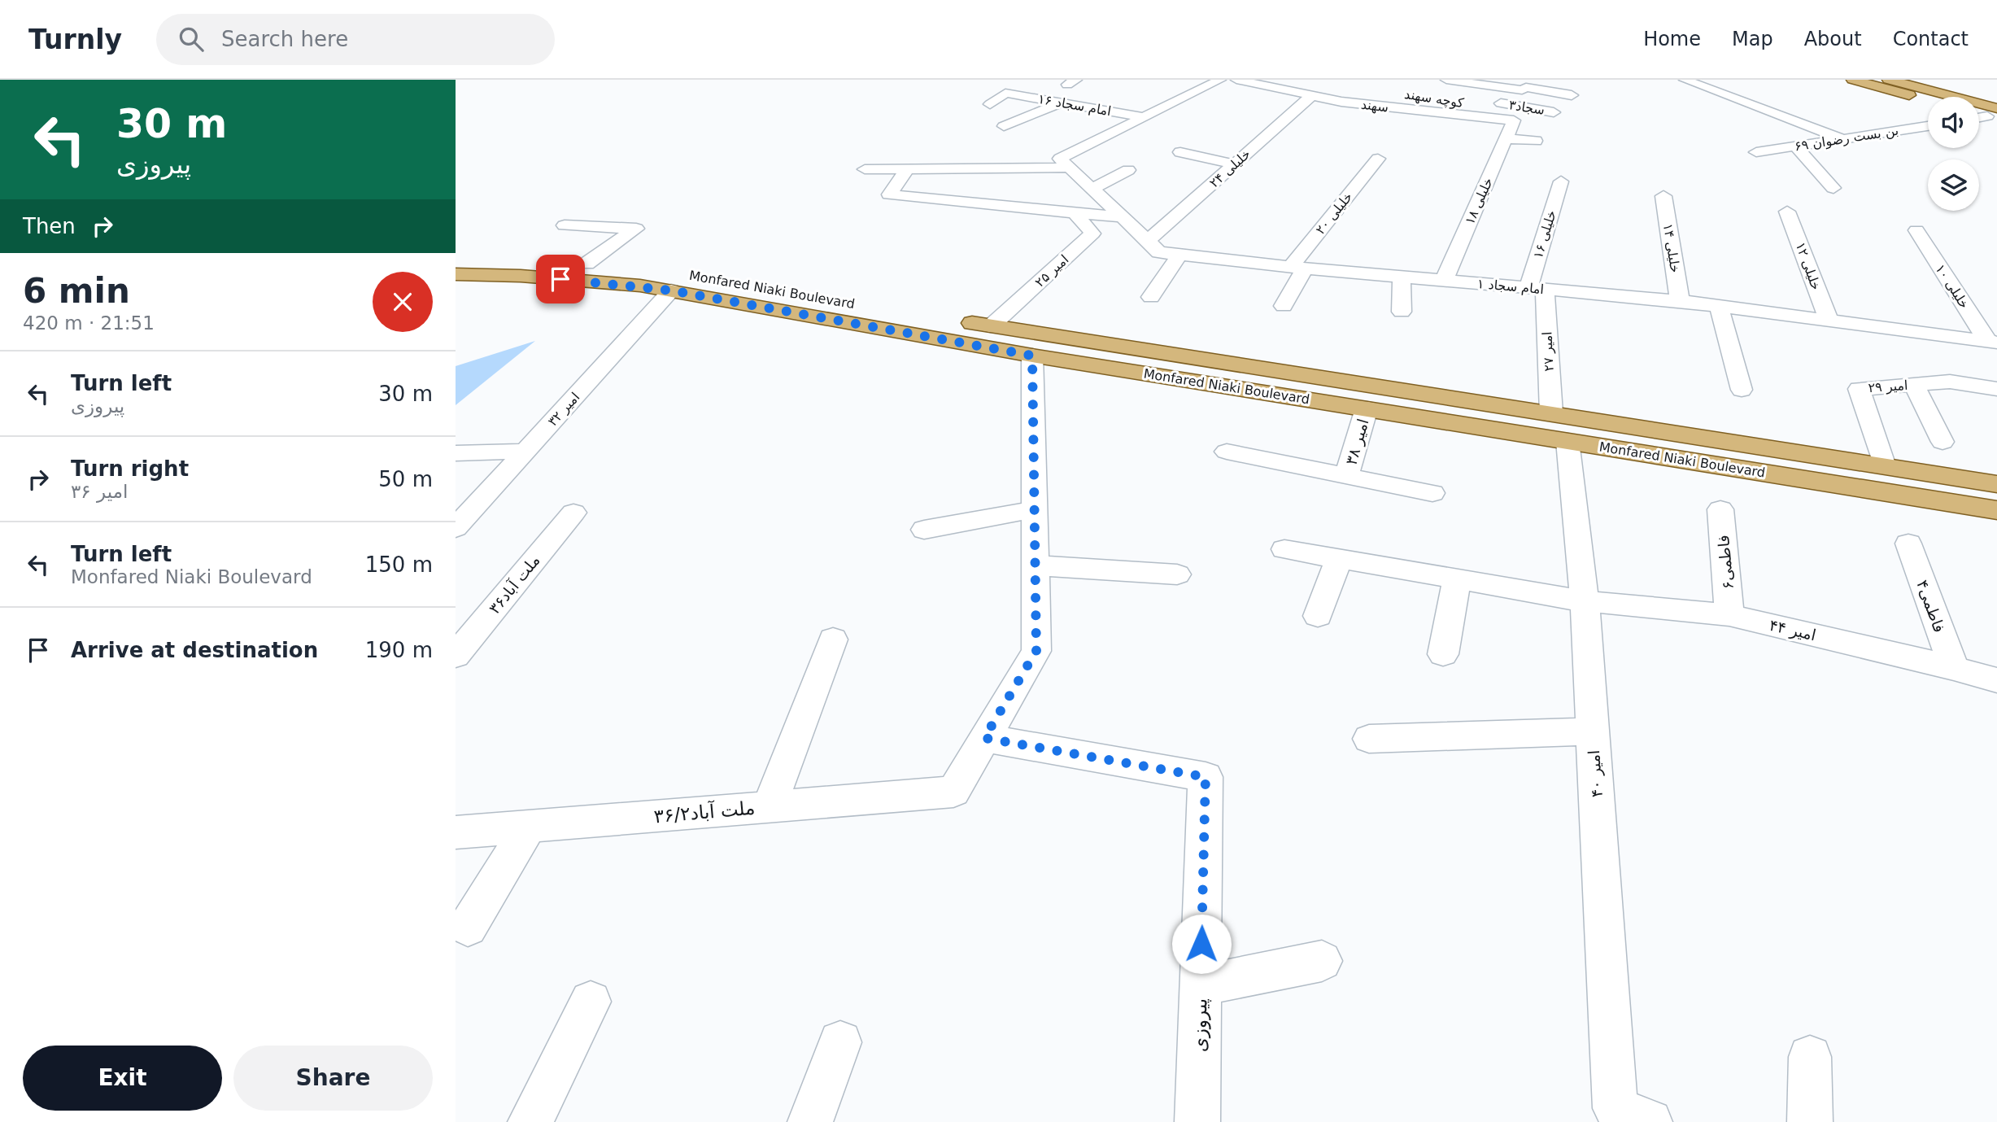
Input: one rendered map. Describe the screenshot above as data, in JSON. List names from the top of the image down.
{
  "streets": {
    "main road": ["Monfared Niaki Boulevard"],
    "street": [
      "كوچه سهند",
      "امام سجاد ۱۶",
      "سهند",
      "سجاد۳",
      "بن بست رضوان ۶۹",
      "خلیلی ۲۴",
      "خلیلی ۱۸",
      "خلیلی ۲۰",
      "خلیلی ۱۶",
      "خلیلی ۱۴",
      "خلیلی ۱۲",
      "امیر ۲۵",
      "امام سجاد ۱",
      "خلیلی ۱۰",
      "امیر ۲۷",
      "امیر ۲۹",
      "امیر ۳۲",
      "امیر ۳۸",
      "فاطمی۶",
      "ملت آباد۳۶",
      "فاطمی۴",
      "امیر ۴۴",
      "امیر ۴۰",
      "ملت آباد۳۶/۲",
      "پیروزی"
    ]
  },
  "crossings": [
    ["كوچه سهند", "سجاد۳"],
    ["سهند", "خلیلی ۲۴"],
    ["سهند", "خلیلی ۱۸"],
    ["خلیلی ۲۴", "امام سجاد ۱"],
    ["خلیلی ۱۸", "امام سجاد ۱"],
    ["خلیلی ۲۰", "امام سجاد ۱"],
    ["خلیلی ۱۶", "امام سجاد ۱"],
    ["خلیلی ۱۶", "امیر ۲۷"],
    ["خلیلی ۱۴", "امام سجاد ۱"],
    ["خلیلی ۱۲", "امام سجاد ۱"],
    ["امیر ۲۵", "Monfared Niaki Boulevard"],
    ["امام سجاد ۱", "خلیلی ۱۰"],
    ["امام سجاد ۱", "امیر ۲۷"],
    ["Monfared Niaki Boulevard", "امیر ۲۷"],
    ["Monfared Niaki Boulevard", "امیر ۲۹"],
    ["Monfared Niaki Boulevard", "امیر ۳۲"],
    ["Monfared Niaki Boulevard", "امیر ۳۸"],
    ["Monfared Niaki Boulevard", "امیر ۴۰"],
    ["امیر ۲۷", "امیر ۴۰"],
    ["فاطمی۶", "امیر ۴۴"],
    ["فاطمی۴", "امیر ۴۴"],
    ["امیر ۴۴", "امیر ۴۰"],
    ["ملت آباد۳۶/۲", "پیروزی"]
  ],
  "page": {
    "header": "Turnly",
    "search": "Search here",
    "nav": [
      "Home",
      "Map",
      "About",
      "Contact"
    ],
    "turn": ["30 m", "پیروزی"],
    "then": "Then",
    "heading": ["6 min", "420 m · 21:51"],
    "list": [
      {
        "name": "Turn left",
        "note": "پیروزی",
        "value": "30 m"
      },
      {
        "name": "Turn right",
        "note": "امیر ۳۶",
        "value": "50 m"
      },
      {
        "name": "Turn left",
        "note": "Monfared Niaki Boulevard",
        "value": "150 m"
      },
      {
        "name": "Arrive at destination",
        "value": "190 m"
      }
    ],
    "buttons": ["Exit", "Share"]
  }
}
